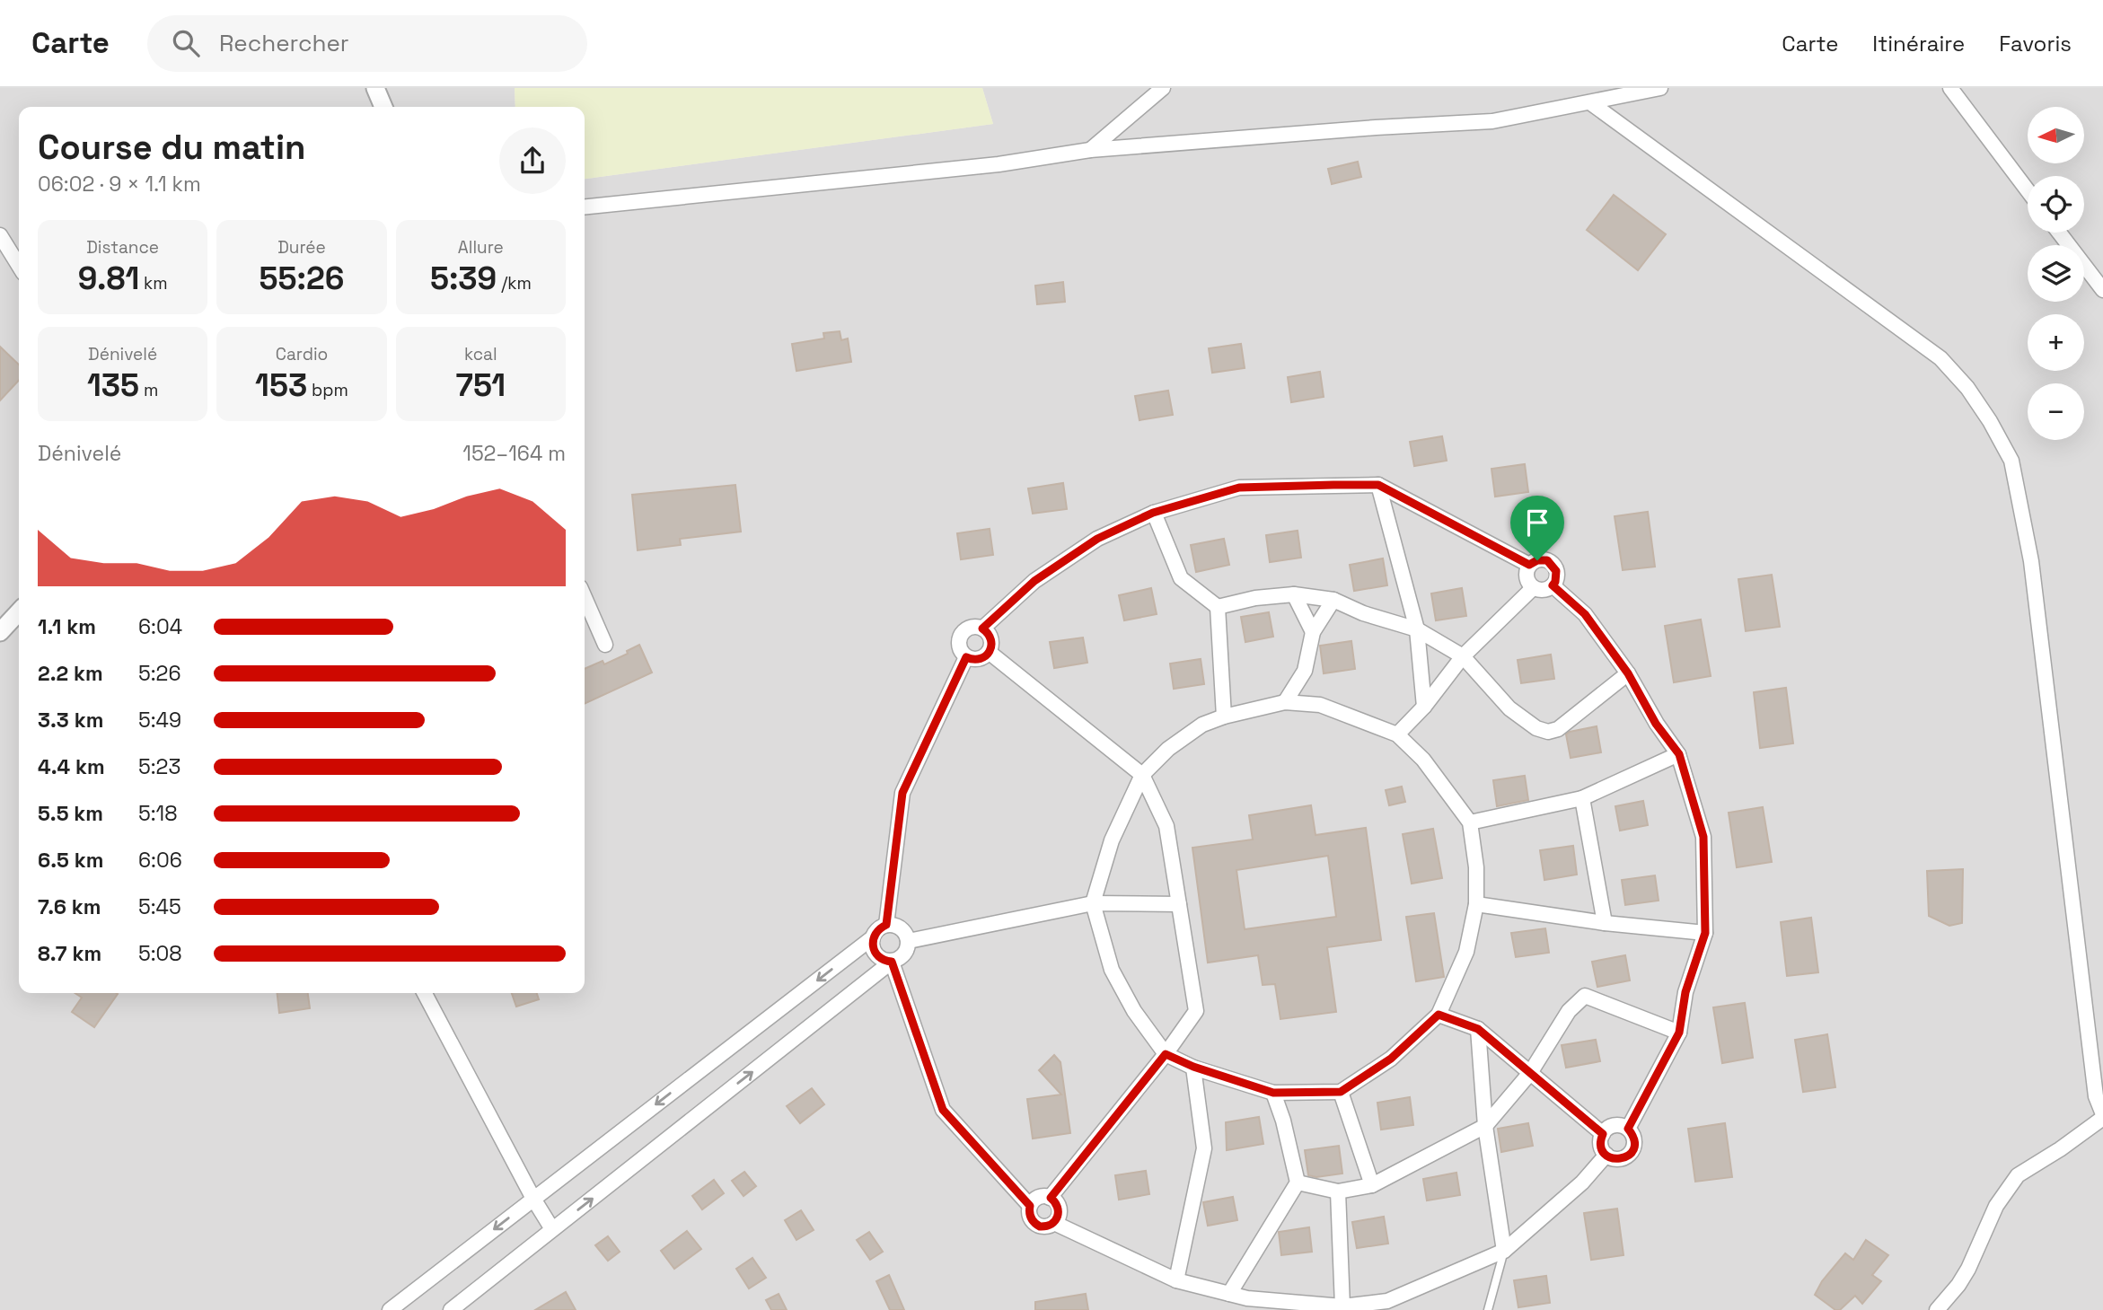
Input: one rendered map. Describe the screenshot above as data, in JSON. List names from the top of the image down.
{
  "north": "left",
  "page": {
    "header": "Carte",
    "search": "Rechercher",
    "nav": ["Carte", "Itinéraire", "Favoris"],
    "map_buttons": ["+", "−"],
    "heading": ["Course du matin", "06:02 · 9 × 1.1 km"],
    "stats": [
      ["Distance", "9.81 km"],
      ["Durée", "55:26"],
      ["Allure", "5:39 /km"],
      ["Dénivelé", "135 m"],
      ["Cardio", "153 bpm"],
      ["kcal", "751"]
    ],
    "chart": ["Dénivelé", "152–164 m"],
    "list": [
      {
        "name": "1.1 km",
        "note": "6:04"
      },
      {
        "name": "2.2 km",
        "note": "5:26"
      },
      {
        "name": "3.3 km",
        "note": "5:49"
      },
      {
        "name": "4.4 km",
        "note": "5:23"
      },
      {
        "name": "5.5 km",
        "note": "5:18"
      },
      {
        "name": "6.5 km",
        "note": "6:06"
      },
      {
        "name": "7.6 km",
        "note": "5:45"
      },
      {
        "name": "8.7 km",
        "note": "5:08"
      }
    ]
  }
}
